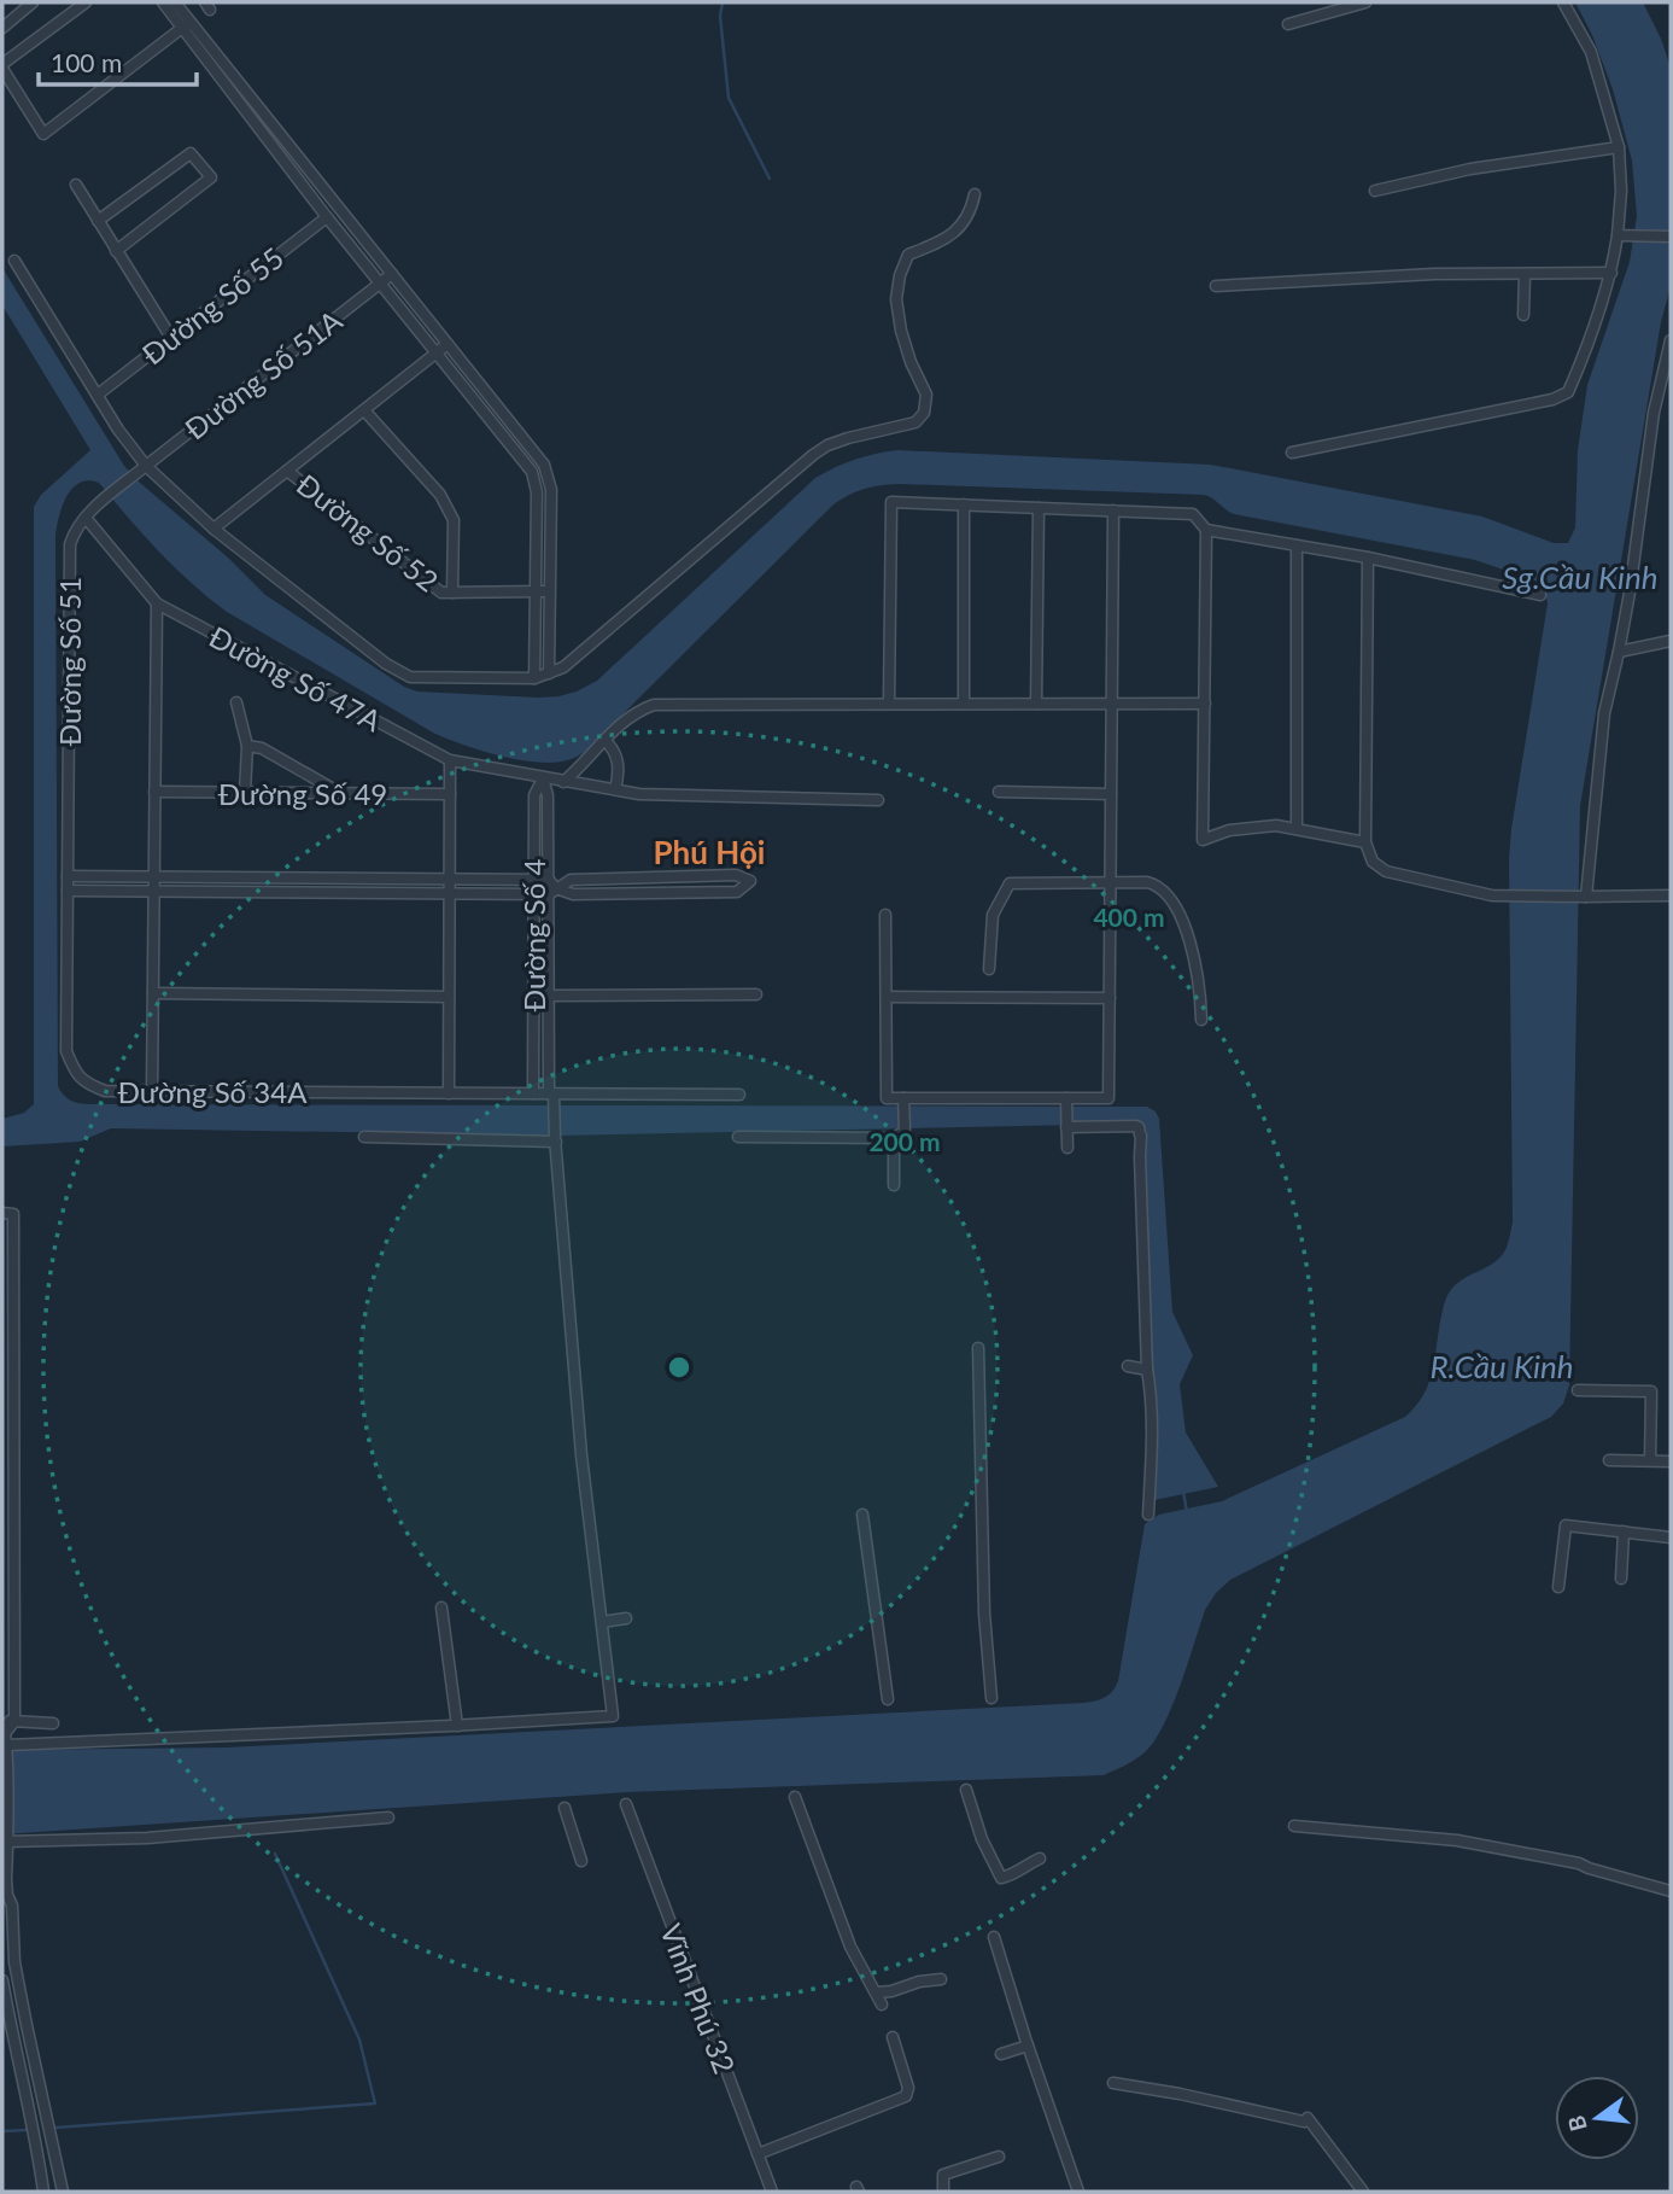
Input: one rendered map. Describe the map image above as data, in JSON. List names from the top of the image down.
{
  "streets": {
    "street": [
      "Đường Số 55",
      "Đường Số 51A",
      "Đường Số 52",
      "Đường Số 51",
      "Đường Số 47A",
      "Đường Số 49",
      "Đường Số 4",
      "Đường Số 34A",
      "Vĩnh Phú 32"
    ]
  },
  "crossings": [
    ["Đường Số 51A", "Đường Số 51"],
    ["Đường Số 51", "Đường Số 47A"],
    ["Đường Số 51", "Đường Số 34A"],
    ["Đường Số 47A", "Đường Số 4"],
    ["Đường Số 4", "Đường Số 34A"]
  ],
  "districts": ["Phú Hội"],
  "water": ["Sg.Cầu Kinh", "R.Cầu Kinh"],
  "scale_bar": "100 m",
  "north": "left",
  "rings": ["400 m", "200 m"]
}
